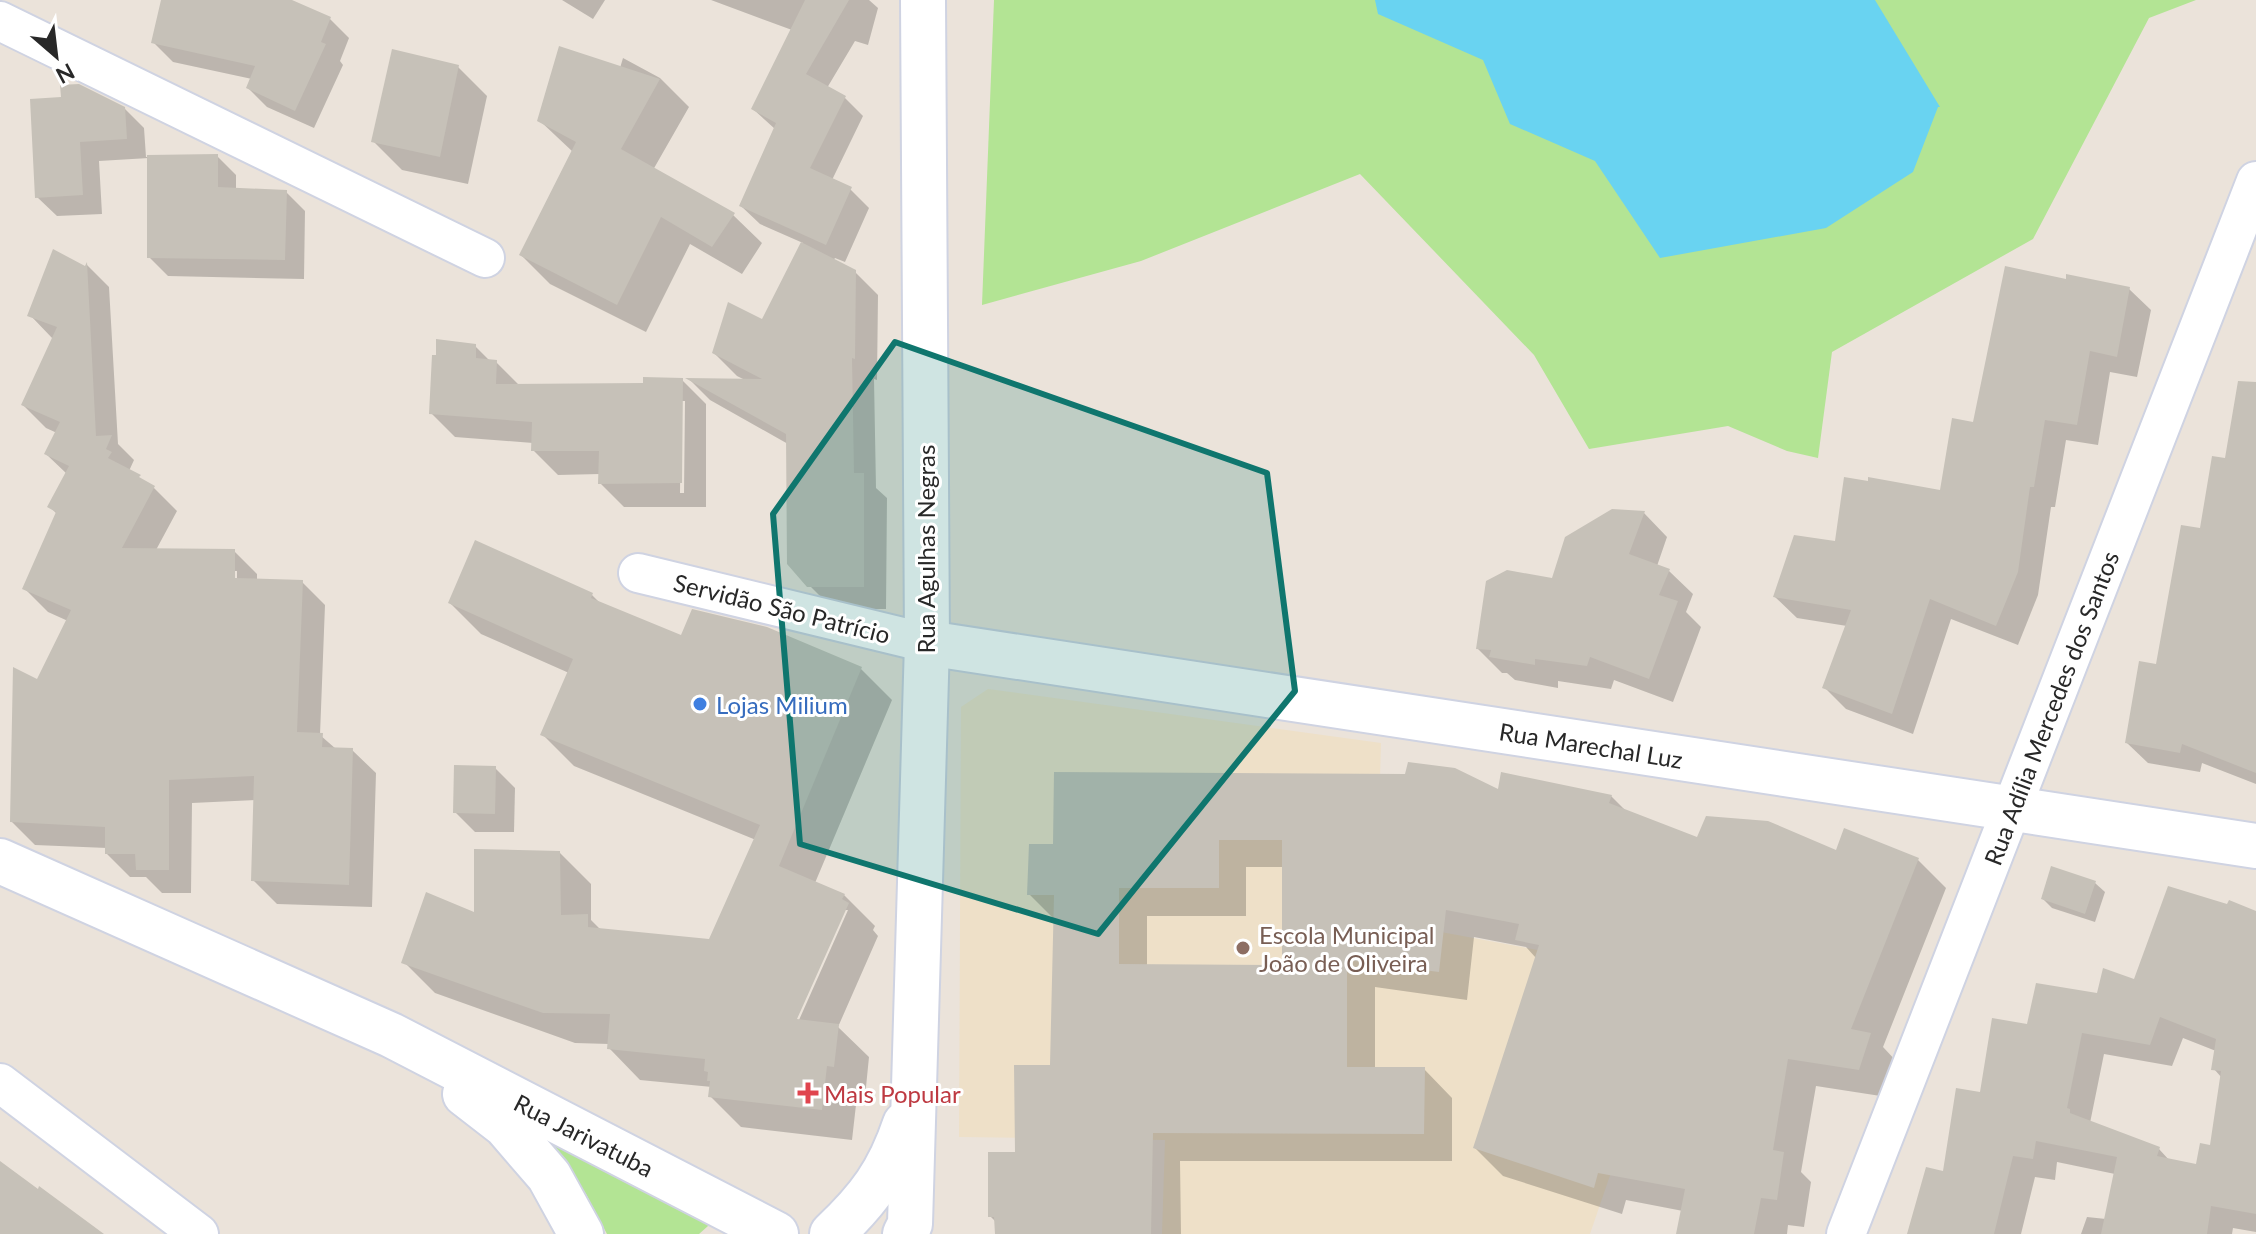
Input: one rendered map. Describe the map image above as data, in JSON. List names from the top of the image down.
{
  "streets": {
    "main road": ["Rua Agulhas Negras", "Rua Marechal Luz", "Rua Jarivatuba"],
    "street": ["Servidão São Patrício", "Rua Adília Mercedes dos Santos"]
  },
  "crossings": [
    ["Rua Agulhas Negras", "Servidão São Patrício"],
    ["Rua Agulhas Negras", "Rua Marechal Luz"],
    ["Servidão São Patrício", "Rua Marechal Luz"],
    ["Rua Adília Mercedes dos Santos", "Rua Marechal Luz"]
  ],
  "places": {
    "other": ["Lojas Milium", "Escola Municipal João de Oliveira"],
    "health": ["Mais Popular"]
  },
  "north": "bottom right"
}
